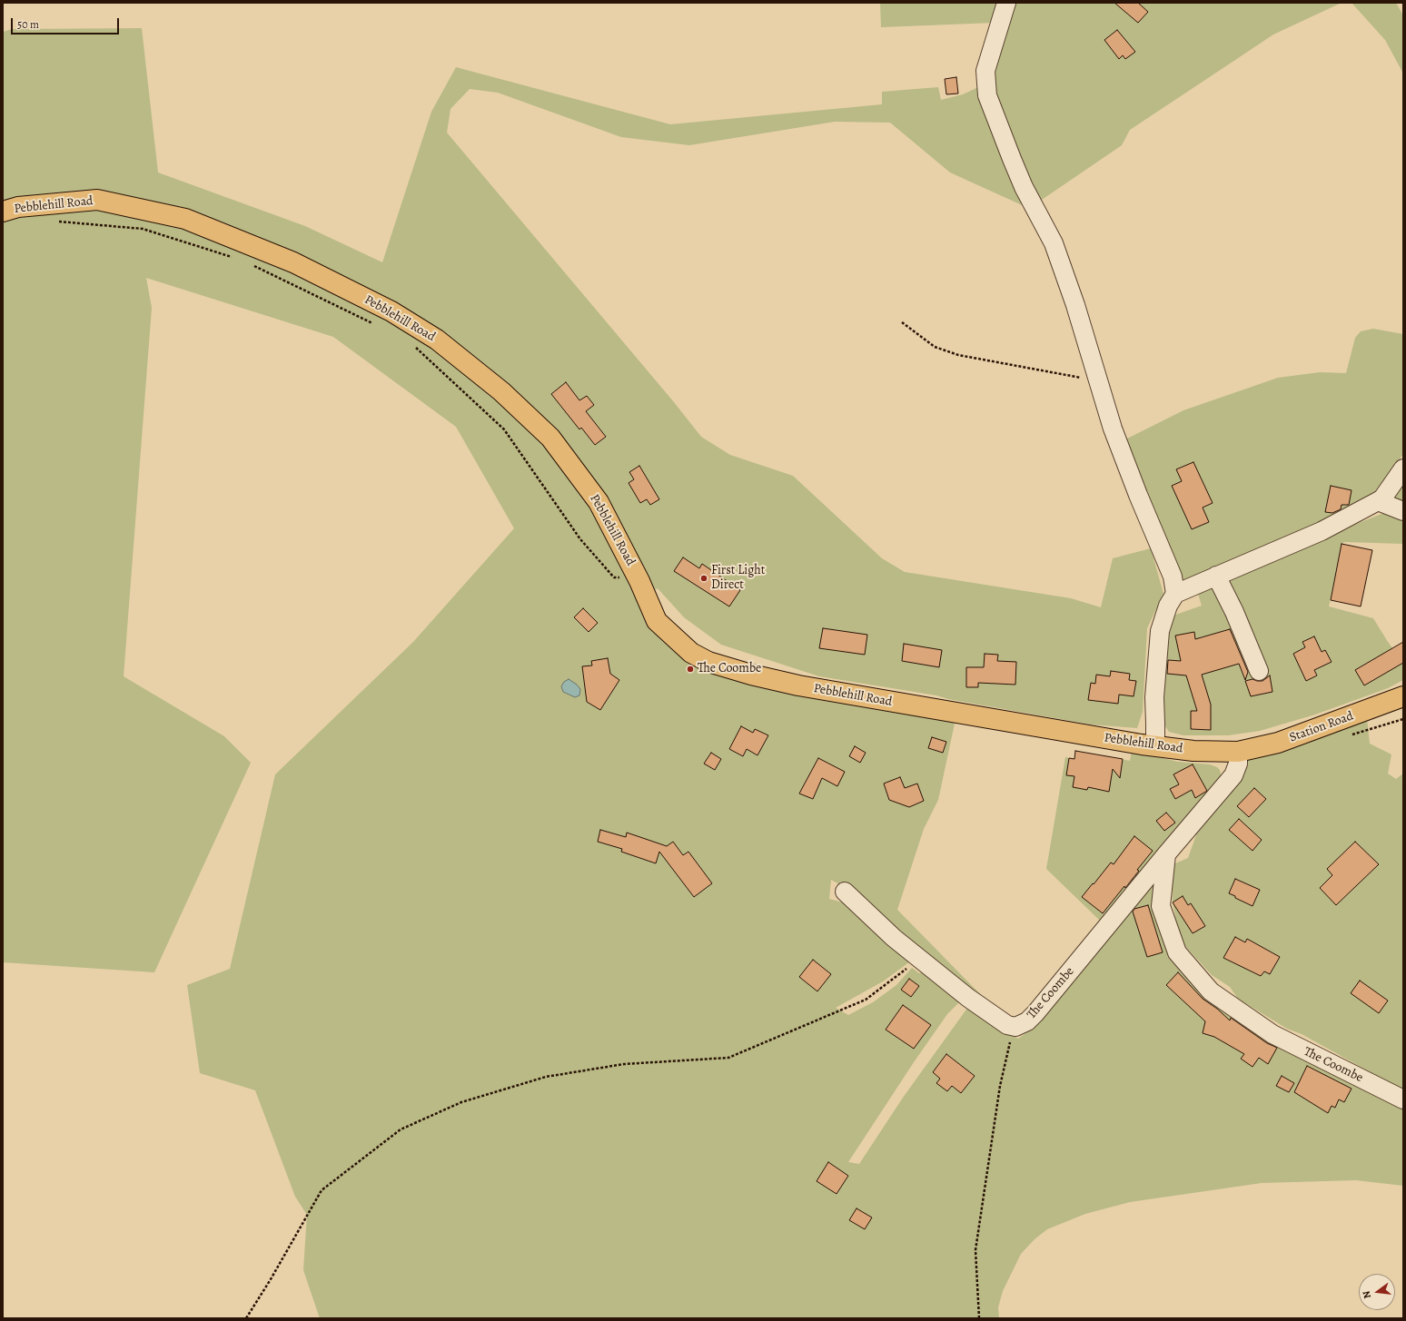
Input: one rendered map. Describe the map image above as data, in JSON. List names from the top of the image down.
{
  "streets": {
    "main road": ["Pebblehill Road", "Station Road"],
    "street": ["The Coombe"]
  },
  "crossings": [
    ["Pebblehill Road", "Station Road"],
    ["Pebblehill Road", "The Coombe"],
    ["Station Road", "The Coombe"]
  ],
  "places": ["First Light Direct", "The Coombe"],
  "scale_bar": "50 m",
  "north": "left"
}
